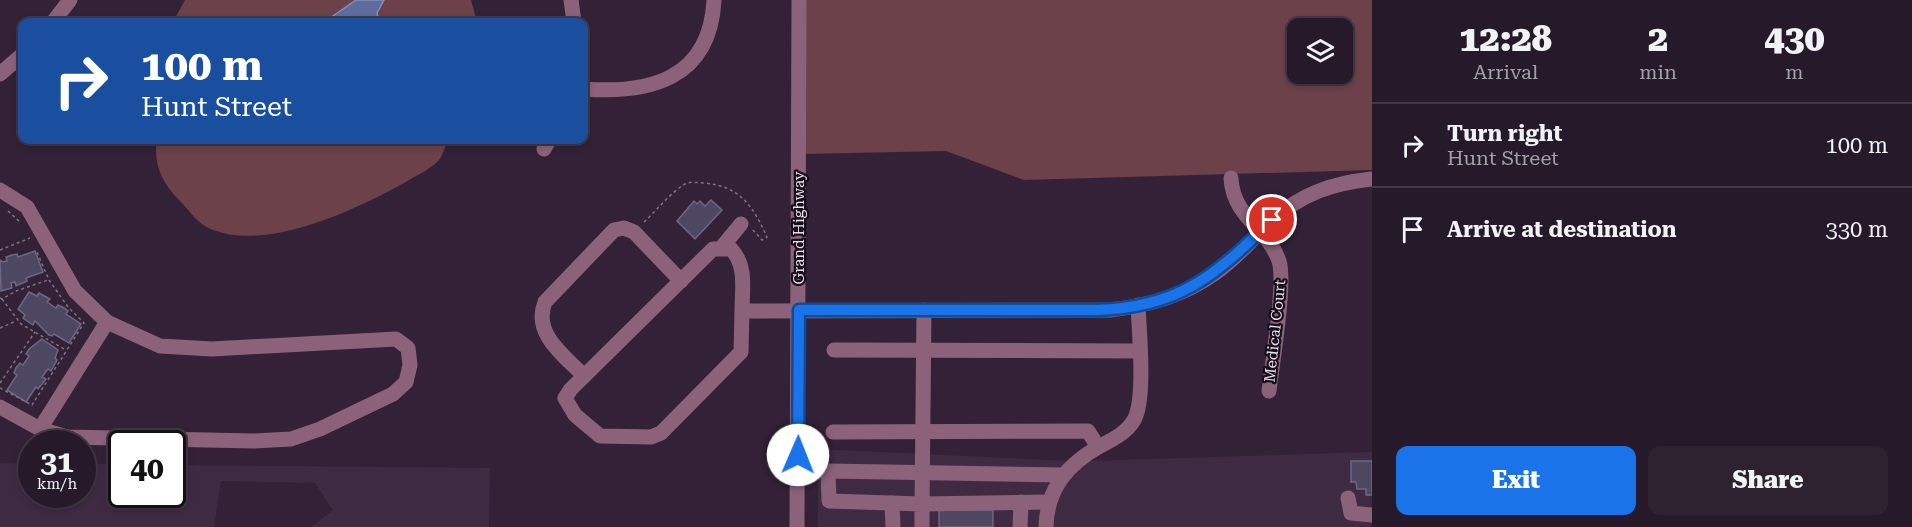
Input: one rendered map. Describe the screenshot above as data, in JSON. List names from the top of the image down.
{
  "streets": {
    "street": ["Grand Highway", "Medical Court"]
  },
  "page": {
    "eta": [
      "12:28",
      "Arrival",
      "2",
      "min",
      "430",
      "m"
    ],
    "turn": ["100 m", "Hunt Street"],
    "list": [
      {
        "name": "Turn right",
        "note": "Hunt Street",
        "value": "100 m"
      },
      {
        "name": "Arrive at destination",
        "value": "330 m"
      }
    ],
    "speed": "31 km/h",
    "limit": "40",
    "buttons": ["Exit", "Share"]
  }
}
